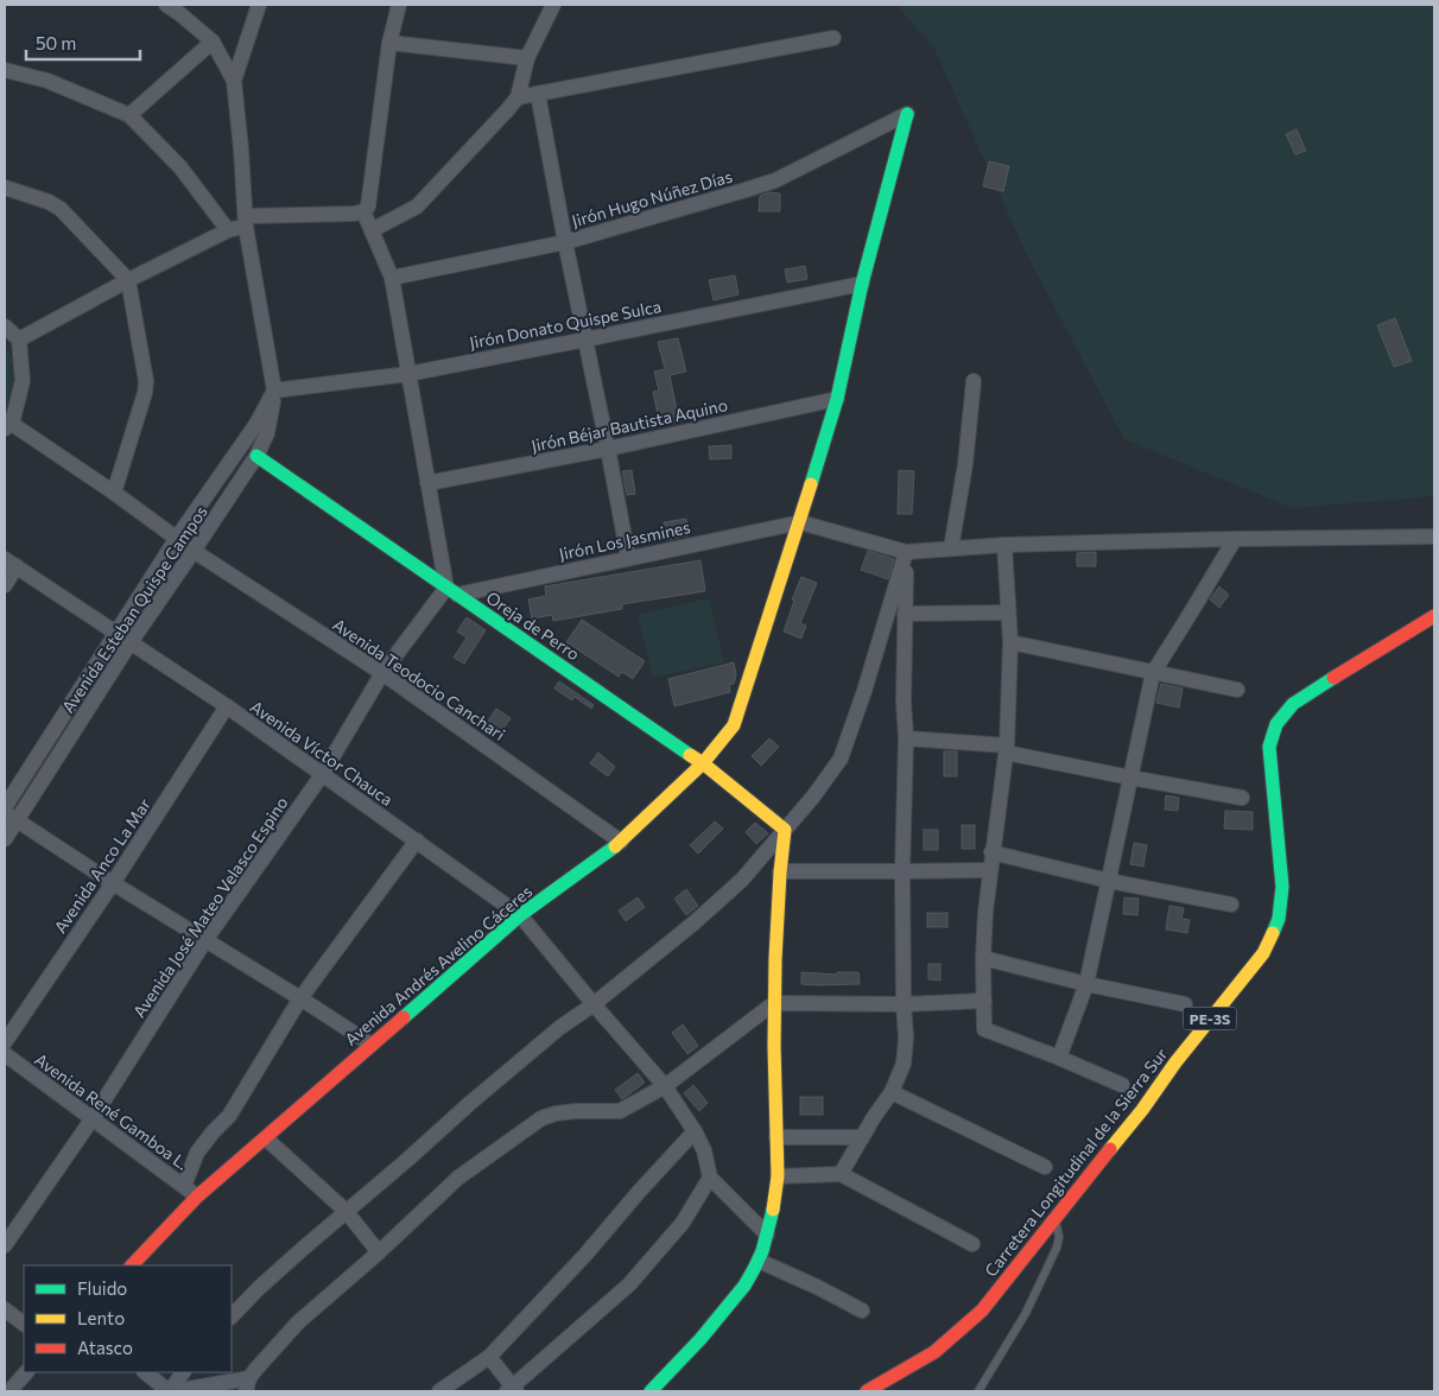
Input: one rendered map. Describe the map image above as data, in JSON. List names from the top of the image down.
{
  "streets": {
    "main road": [
      "Oreja de Perro",
      "Avenida Andrés Avelino Cáceres",
      "PE-3S",
      "Carretera Longitudinal de la Sierra Sur"
    ],
    "street": [
      "Jirón Hugo Núñez Días",
      "Jirón Donato Quispe Sulca",
      "Jirón Béjar Bautista Aquino",
      "Jirón Los Jasmines",
      "Avenida Esteban Quispe Campos",
      "Avenida Teodocio Canchari",
      "Avenida Víctor Chauca",
      "Avenida Anco La Mar",
      "Avenida José Mateo Velasco Espino",
      "Avenida René Gamboa L."
    ]
  },
  "crossings": [
    ["Jirón Hugo Núñez Días", "Avenida Andrés Avelino Cáceres"],
    ["Jirón Donato Quispe Sulca", "Avenida Esteban Quispe Campos"],
    ["Jirón Donato Quispe Sulca", "Avenida Andrés Avelino Cáceres"],
    ["Jirón Béjar Bautista Aquino", "Avenida Andrés Avelino Cáceres"],
    ["Jirón Los Jasmines", "Oreja de Perro"],
    ["Jirón Los Jasmines", "Avenida José Mateo Velasco Espino"],
    ["Jirón Los Jasmines", "Avenida Andrés Avelino Cáceres"],
    ["Avenida Esteban Quispe Campos", "Oreja de Perro"],
    ["Avenida Esteban Quispe Campos", "Avenida Teodocio Canchari"],
    ["Avenida Esteban Quispe Campos", "Avenida Víctor Chauca"],
    ["Oreja de Perro", "Avenida José Mateo Velasco Espino"],
    ["Oreja de Perro", "Avenida Andrés Avelino Cáceres"],
    ["Avenida Teodocio Canchari", "Avenida José Mateo Velasco Espino"],
    ["Avenida Teodocio Canchari", "Avenida Andrés Avelino Cáceres"],
    ["Avenida Víctor Chauca", "Avenida Anco La Mar"],
    ["Avenida Víctor Chauca", "Avenida José Mateo Velasco Espino"],
    ["Avenida Víctor Chauca", "Avenida Andrés Avelino Cáceres"],
    ["Avenida José Mateo Velasco Espino", "Avenida René Gamboa L."],
    ["Avenida Andrés Avelino Cáceres", "Avenida René Gamboa L."]
  ],
  "legend": ["Fluido", "Lento", "Atasco"],
  "scale_bar": "50 m"
}
